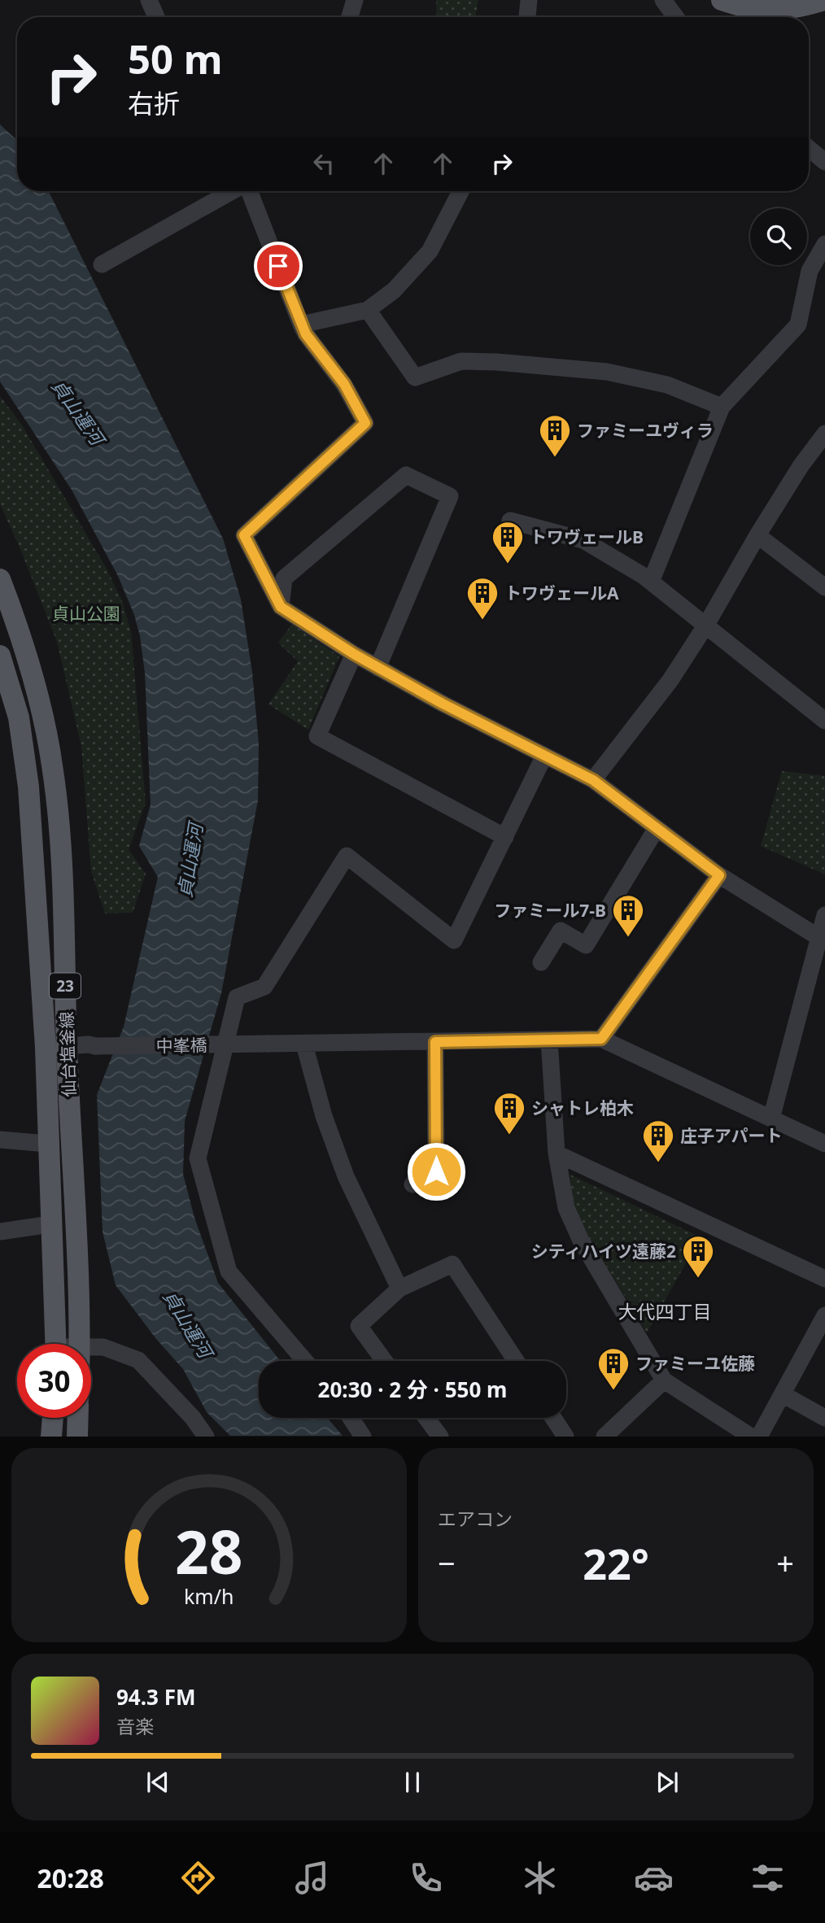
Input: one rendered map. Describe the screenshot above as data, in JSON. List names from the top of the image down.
{
  "streets": {
    "main road": ["23", "仙台塩釜線"],
    "street": ["中峯橋"]
  },
  "crossings": [
    ["中峯橋", "仙台塩釜線"]
  ],
  "districts": ["大代四丁目"],
  "water": ["貞山運河"],
  "parks": ["貞山公園"],
  "places": {
    "building": [
      "ファミーユヴィラ",
      "トワヴェールB",
      "トワヴェールA",
      "ファミール7-B",
      "シャトレ柏木",
      "庄子アパート",
      "シティハイツ遠藤2",
      "ファミーユ佐藤"
    ]
  },
  "page": {
    "turn": ["50 m", "右折"],
    "limit": "30",
    "trip": "20:30 · 2 分 · 550 m",
    "tile": "エアコン",
    "heat": ["−", "22°", "+"],
    "song": ["94.3 FM", "音楽"],
    "tabs": "20:28",
    "gauge": ["28", "km/h"]
  }
}
